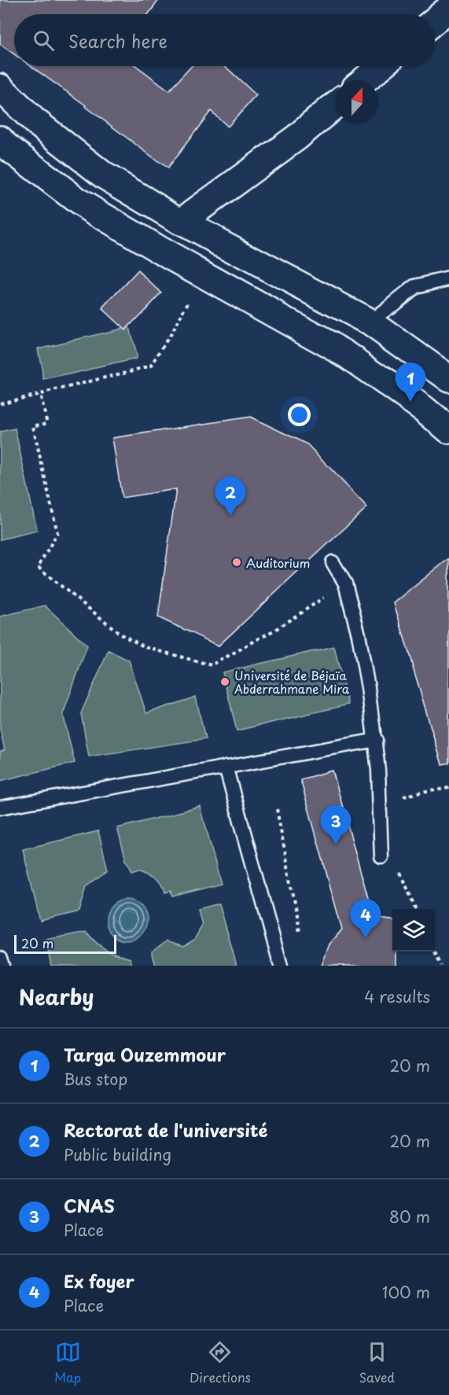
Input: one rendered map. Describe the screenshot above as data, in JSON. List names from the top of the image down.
{
  "places": ["Auditorium", "Université de Béjaïa Abderrahmane Mira"],
  "scale_bar": "20 m",
  "north": "top",
  "page": {
    "search": "Search here",
    "pins": [
      "1",
      "2",
      "3",
      "4"
    ],
    "scale": "20 m",
    "heading": ["Nearby", "4 results"],
    "list": [
      {
        "mark": "1",
        "name": "Targa Ouzemmour",
        "note": "Bus stop",
        "value": "20 m"
      },
      {
        "mark": "2",
        "name": "Rectorat de l'université",
        "note": "Public building",
        "value": "20 m"
      },
      {
        "mark": "3",
        "name": "CNAS",
        "note": "Place",
        "value": "80 m"
      },
      {
        "mark": "4",
        "name": "Ex foyer",
        "note": "Place",
        "value": "100 m"
      }
    ],
    "nav": ["Map", "Directions", "Saved"]
  }
}
